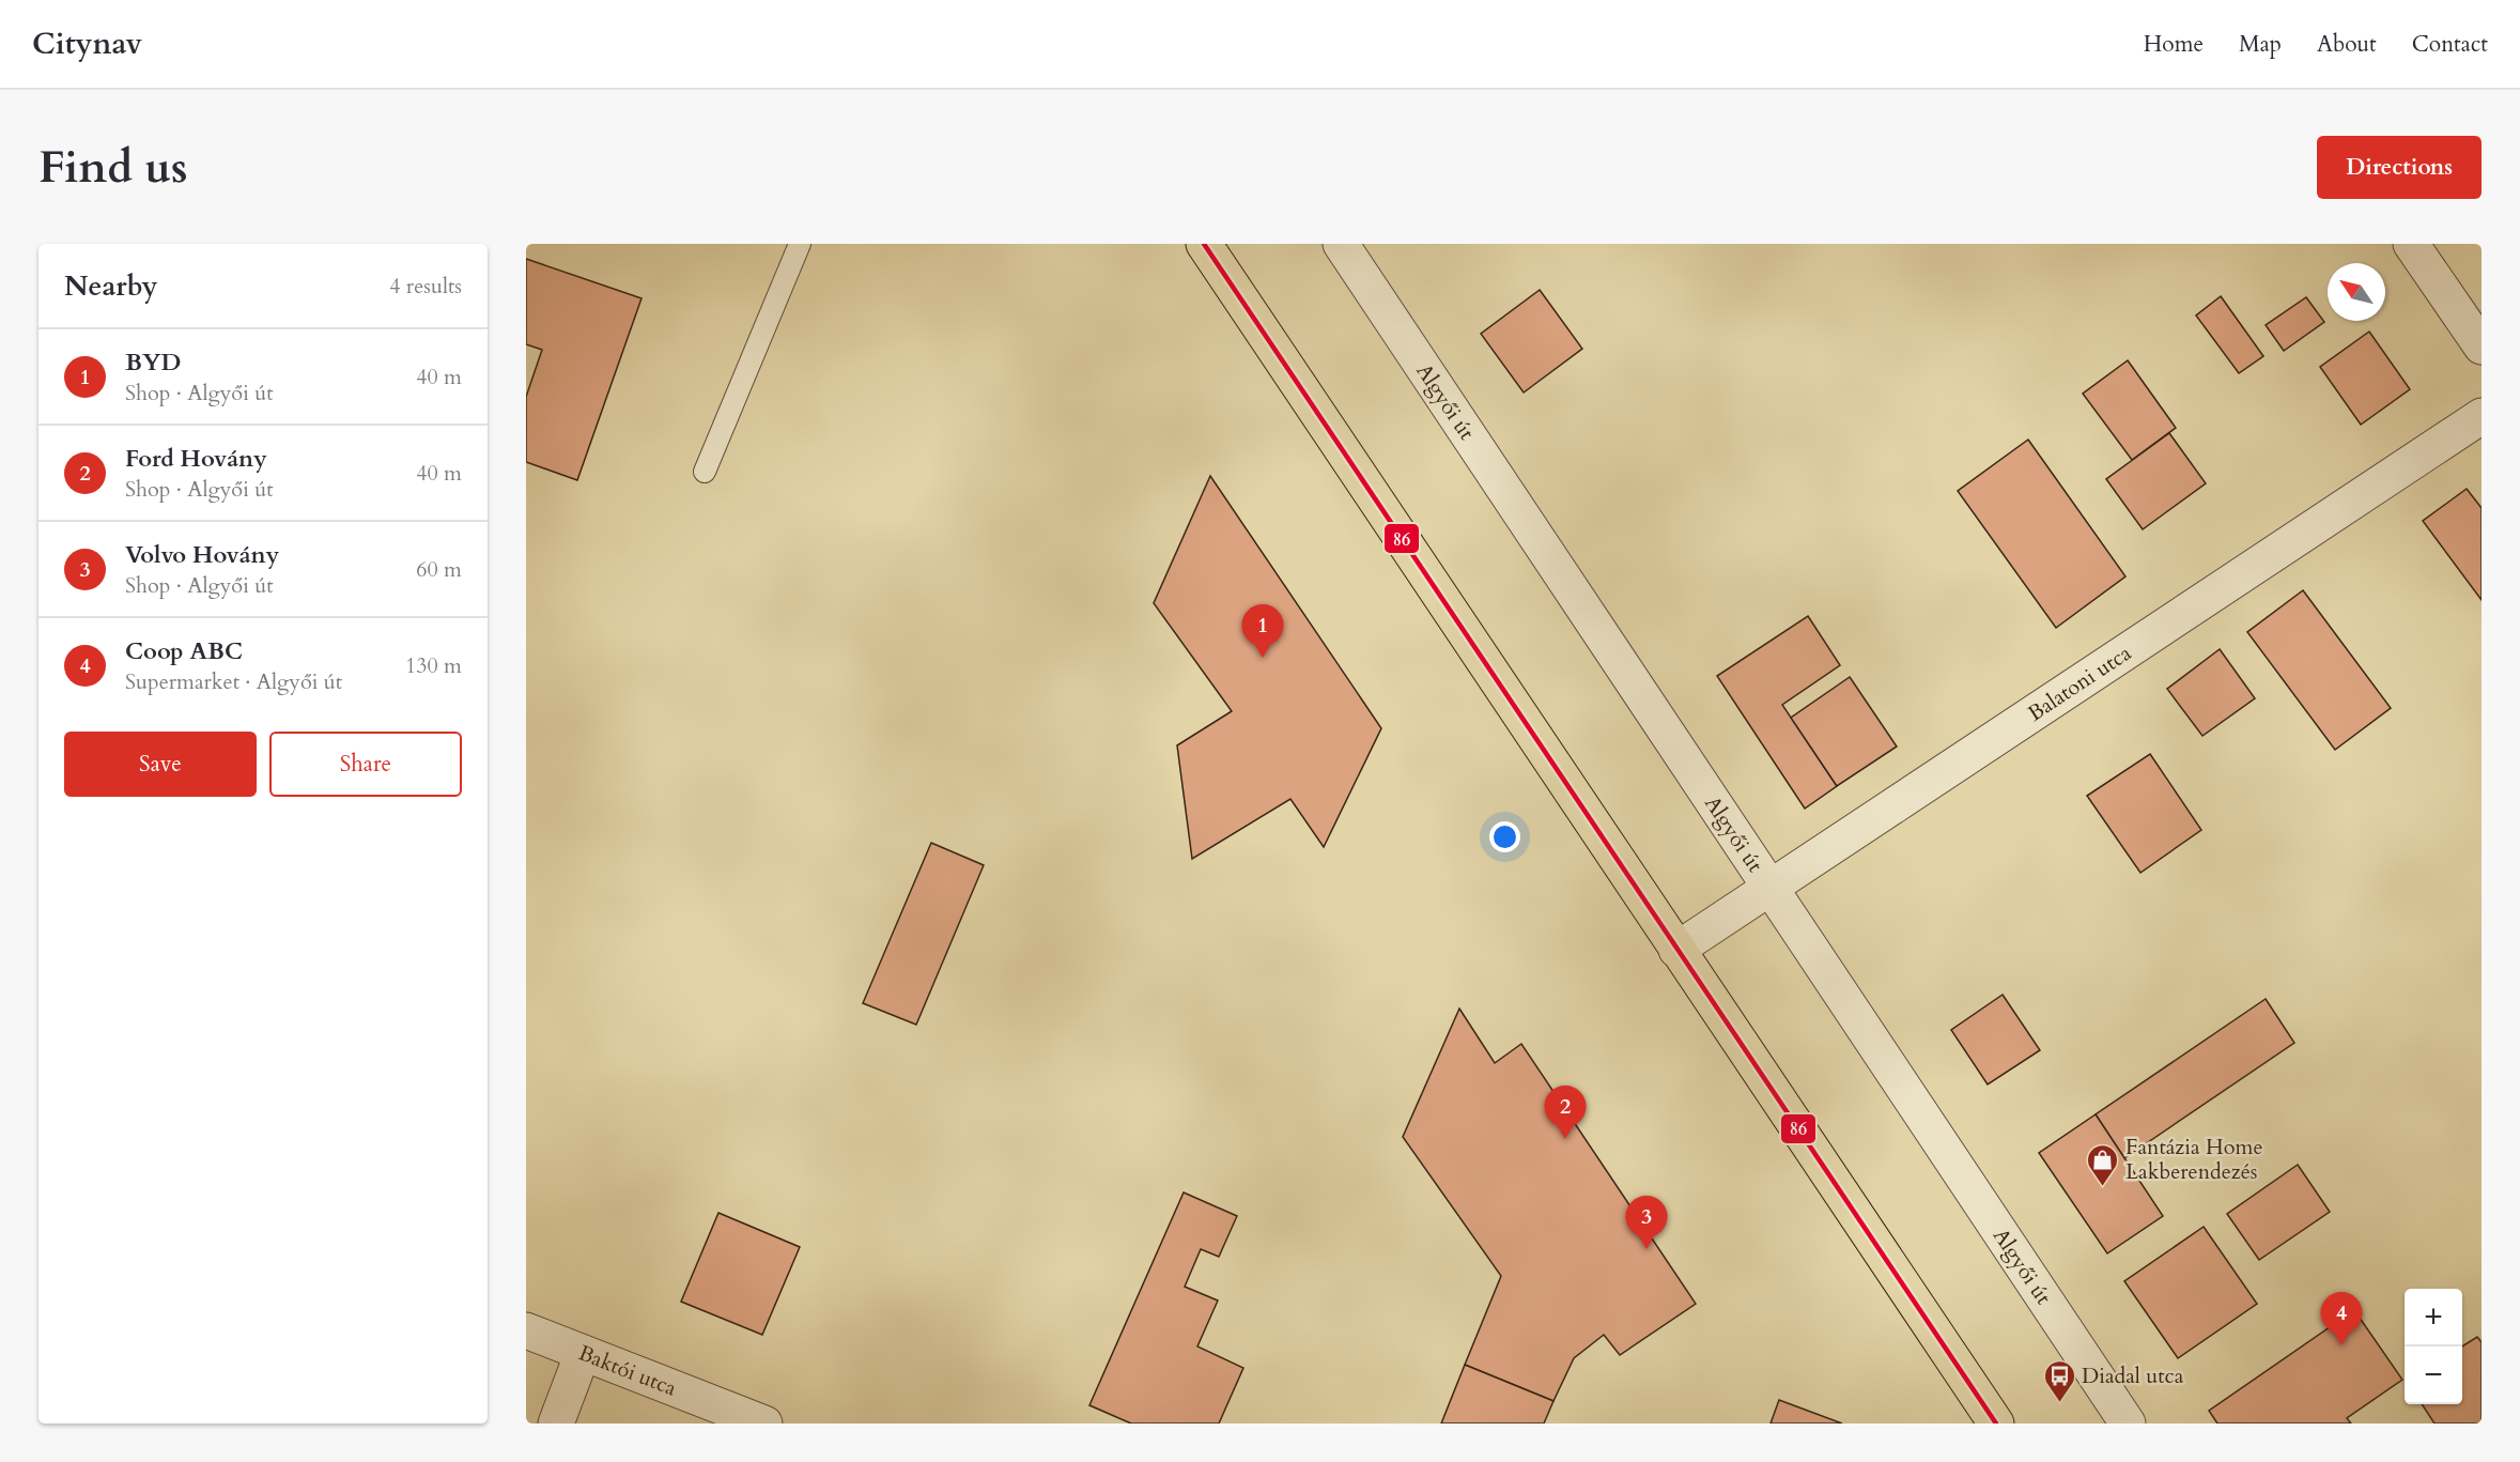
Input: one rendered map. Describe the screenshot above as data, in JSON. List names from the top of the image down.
{
  "streets": {
    "street": ["Algyői út", "Balatoni utca", "Baktói utca"]
  },
  "crossings": [
    ["Algyői út", "Balatoni utca"]
  ],
  "places": {
    "shop": ["Fantázia Home Lakberendezés"],
    "bus stop": ["Diadal utca"]
  },
  "lines": ["transit line 86"],
  "north": "top left",
  "page": {
    "header": "Citynav",
    "nav": [
      "Home",
      "Map",
      "About",
      "Contact"
    ],
    "buttons": [
      "Directions",
      ["Save", "Share"]
    ],
    "title": "Find us",
    "heading": ["Nearby", "4 results"],
    "list": [
      {
        "mark": "1",
        "name": "BYD",
        "note": "Shop · Algyői út",
        "value": "40 m"
      },
      {
        "mark": "2",
        "name": "Ford Hovány",
        "note": "Shop · Algyői út",
        "value": "40 m"
      },
      {
        "mark": "3",
        "name": "Volvo Hovány",
        "note": "Shop · Algyői út",
        "value": "60 m"
      },
      {
        "mark": "4",
        "name": "Coop ABC",
        "note": "Supermarket · Algyői út",
        "value": "130 m"
      }
    ],
    "pins": [
      "1",
      "2",
      "3",
      "4"
    ],
    "map_buttons": ["+", "−"]
  }
}
